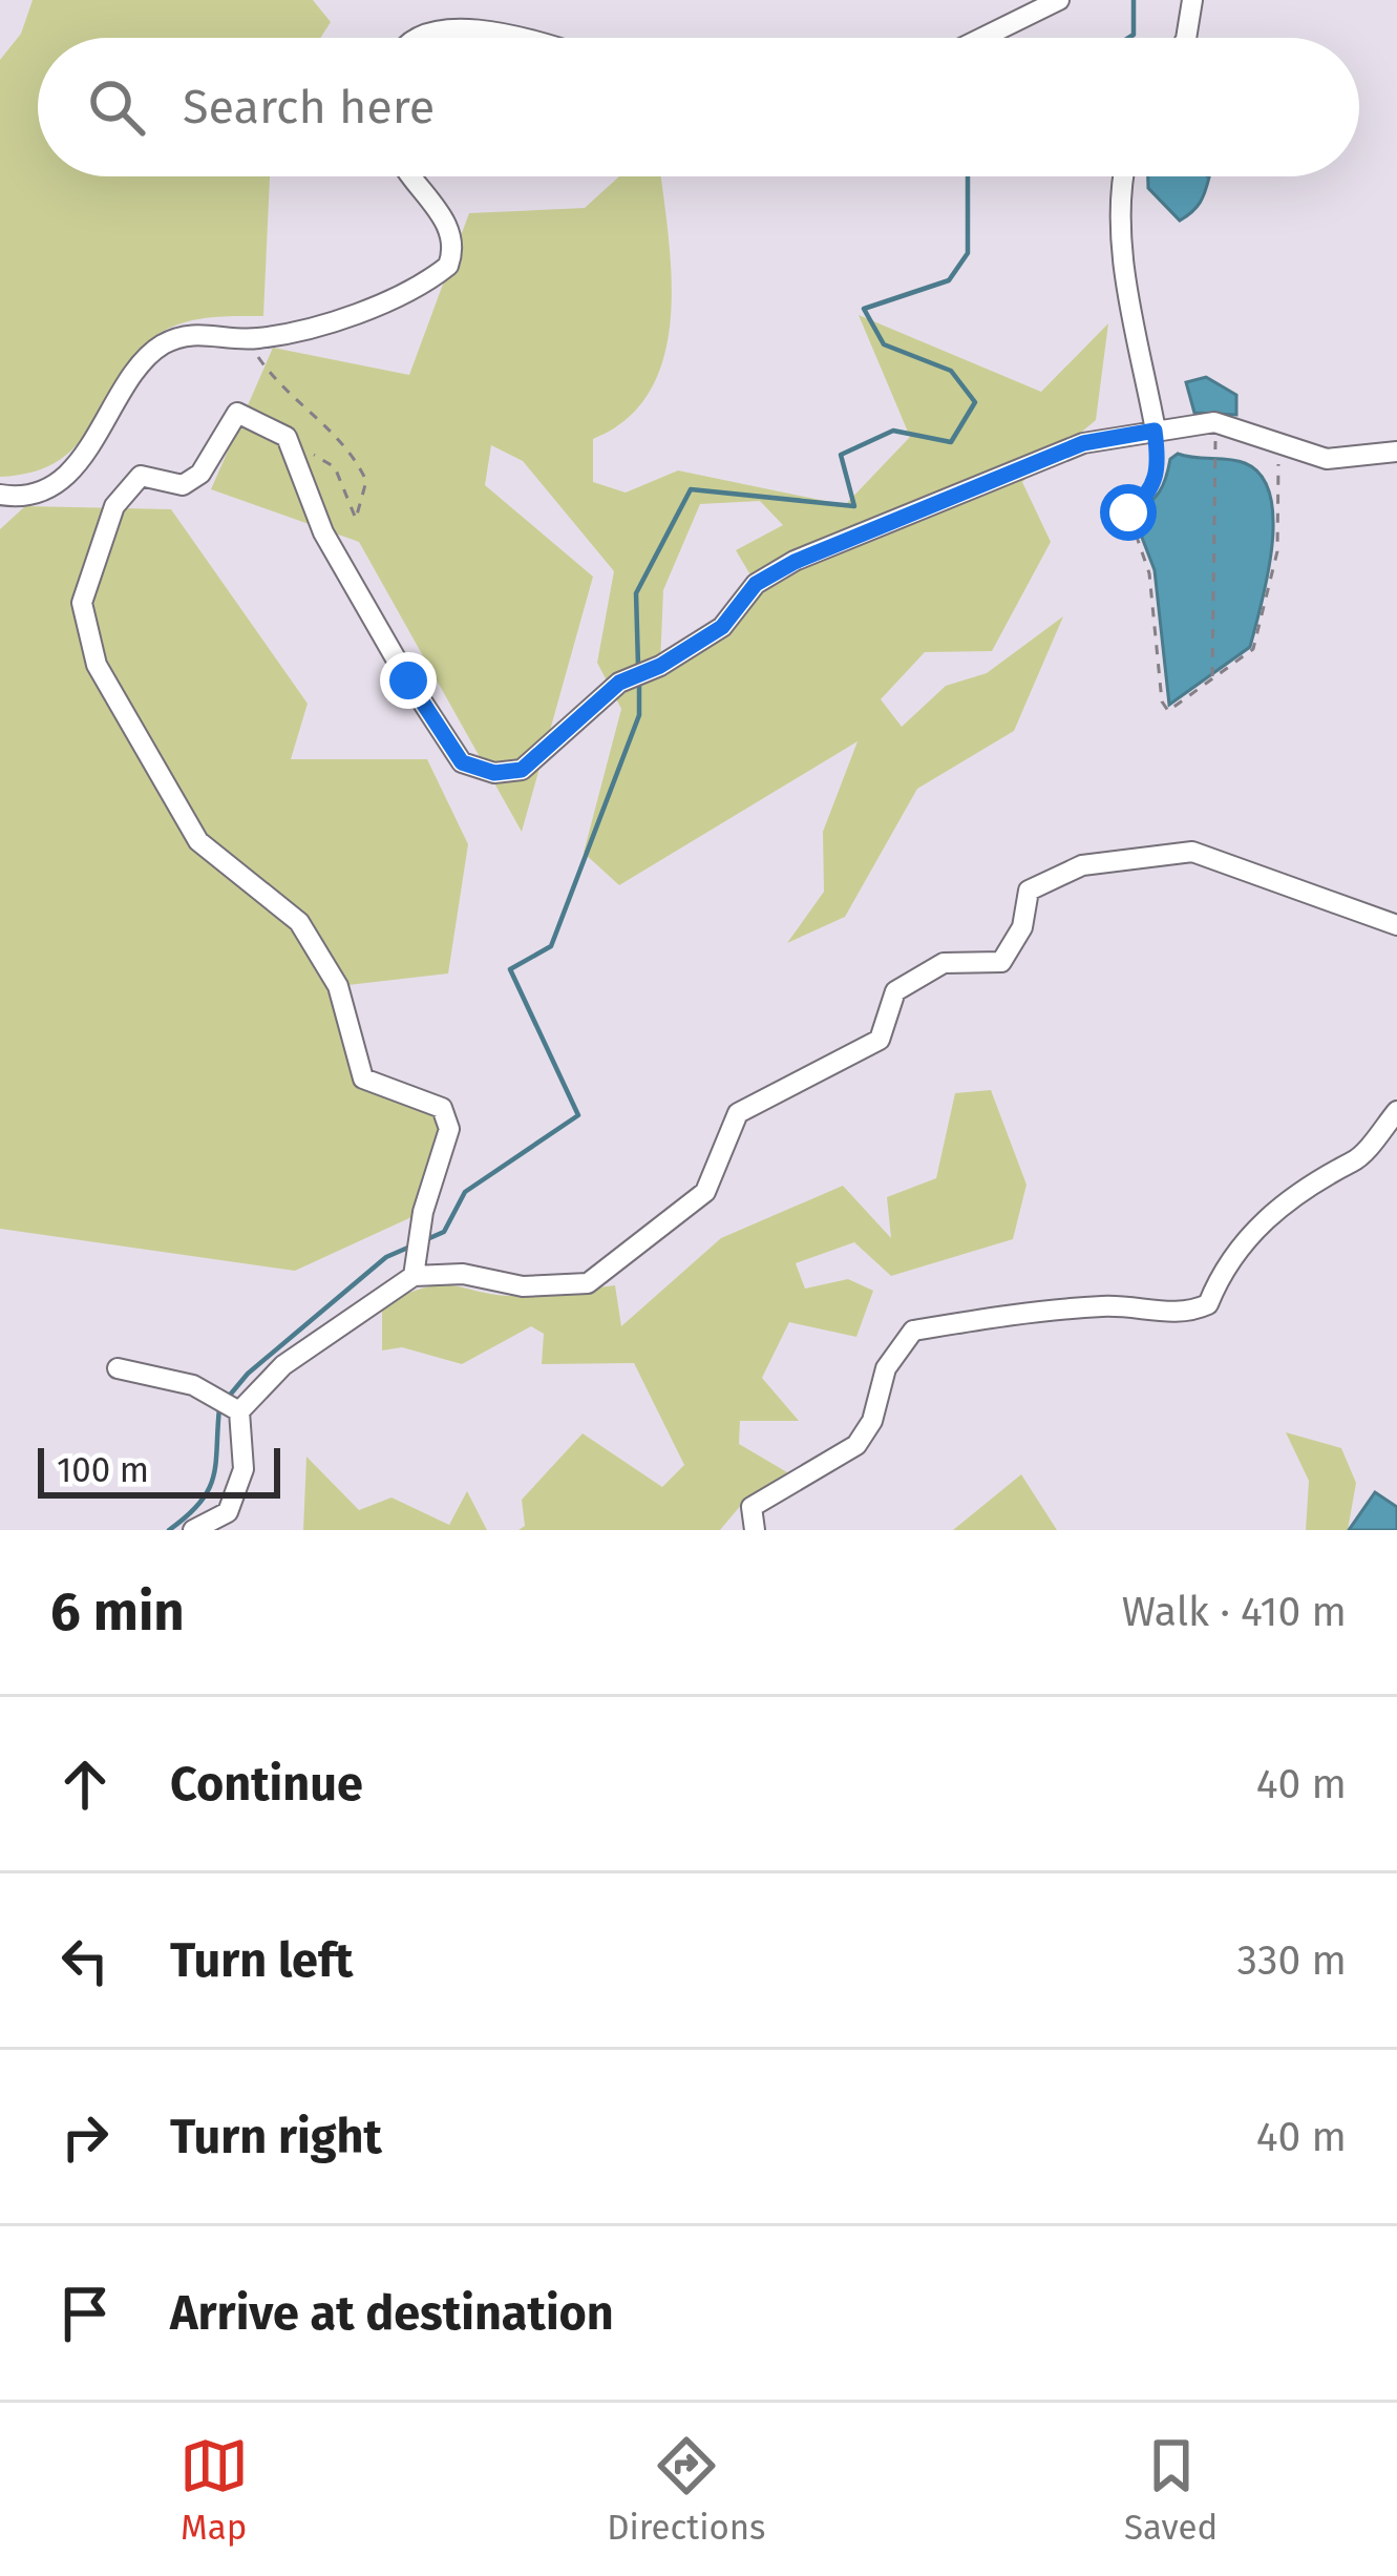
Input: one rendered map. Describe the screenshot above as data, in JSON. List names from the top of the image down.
{
  "scale_bar": "100 m",
  "page": {
    "search": "Search here",
    "scale": "100 m",
    "heading": ["6 min", "Walk · 410 m"],
    "list": [
      ["Continue", "40 m"],
      ["Turn left", "330 m"],
      ["Turn right", "40 m"],
      "Arrive at destination"
    ],
    "nav": ["Map", "Directions", "Saved"]
  }
}
